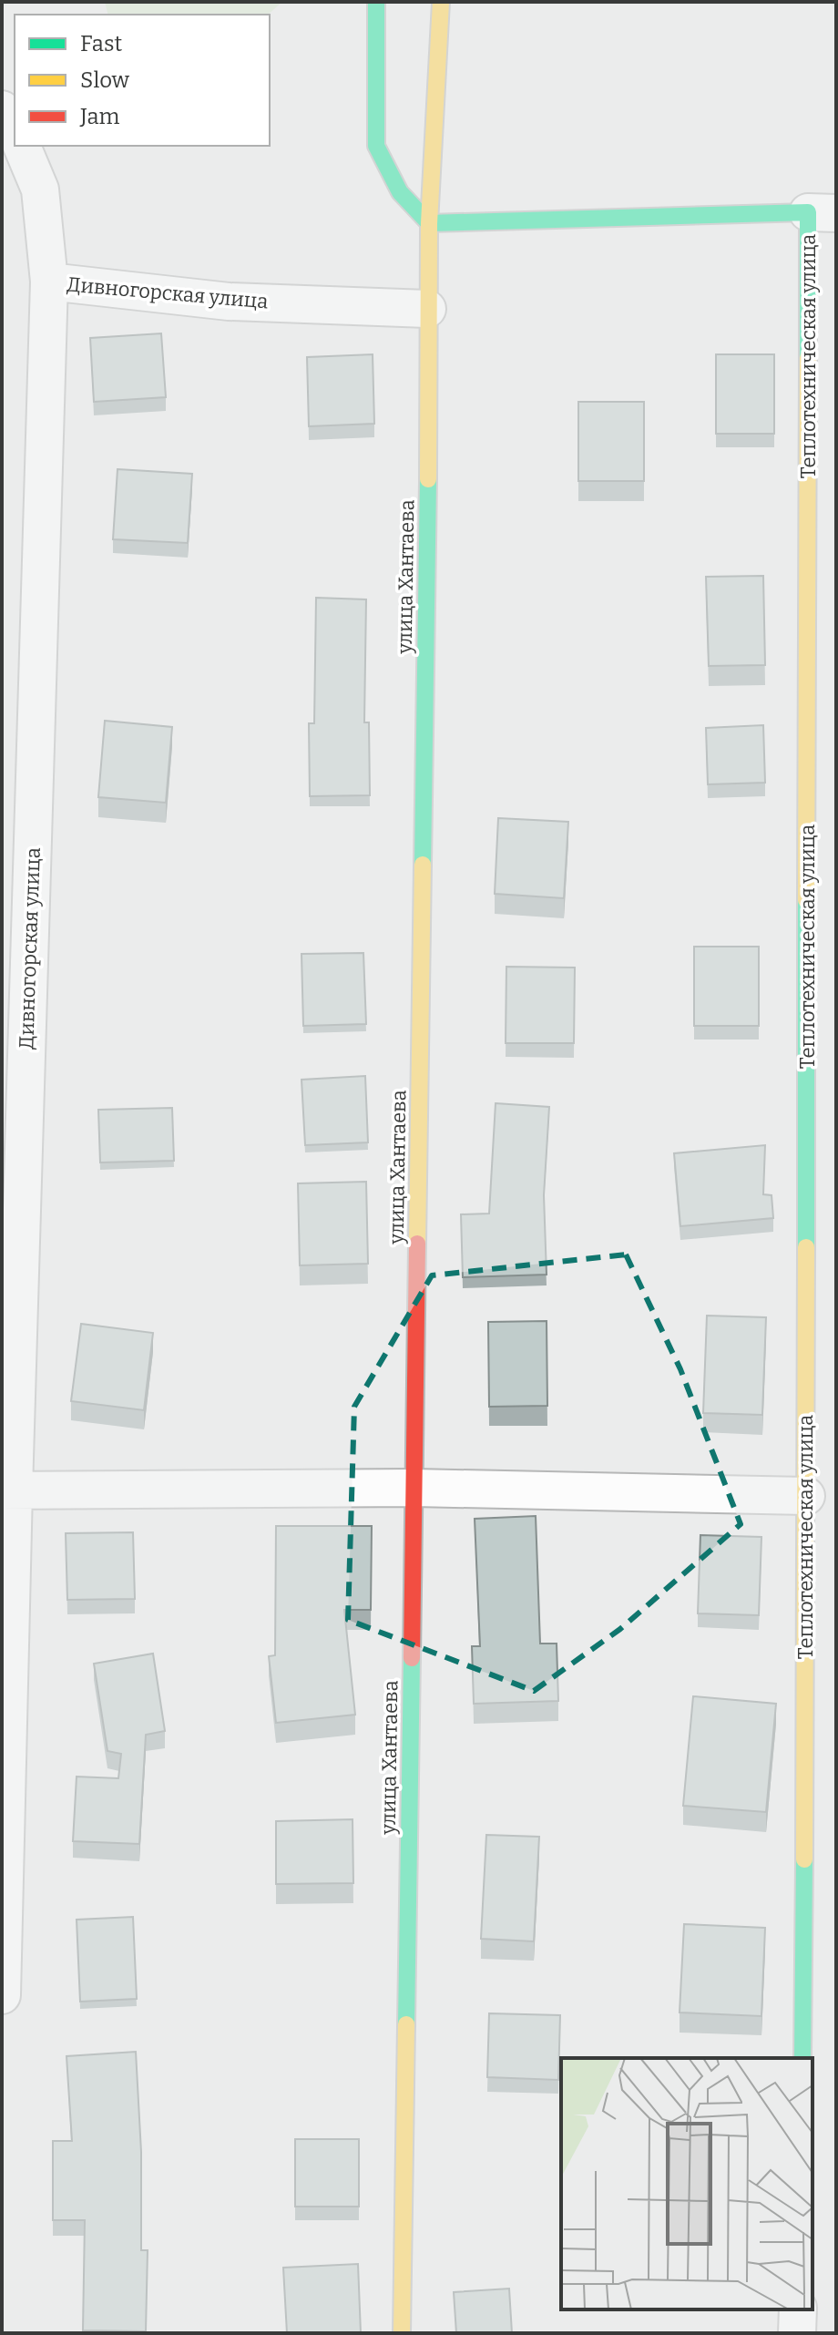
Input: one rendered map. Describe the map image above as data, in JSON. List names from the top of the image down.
{
  "streets": {
    "street": ["Дивногорская улица", "Теплотехническая улица", "улица Хантаева"]
  },
  "crossings": [
    ["Дивногорская улица", "улица Хантаева"],
    ["Теплотехническая улица", "улица Хантаева"]
  ],
  "legend": ["Fast", "Slow", "Jam"]
}
